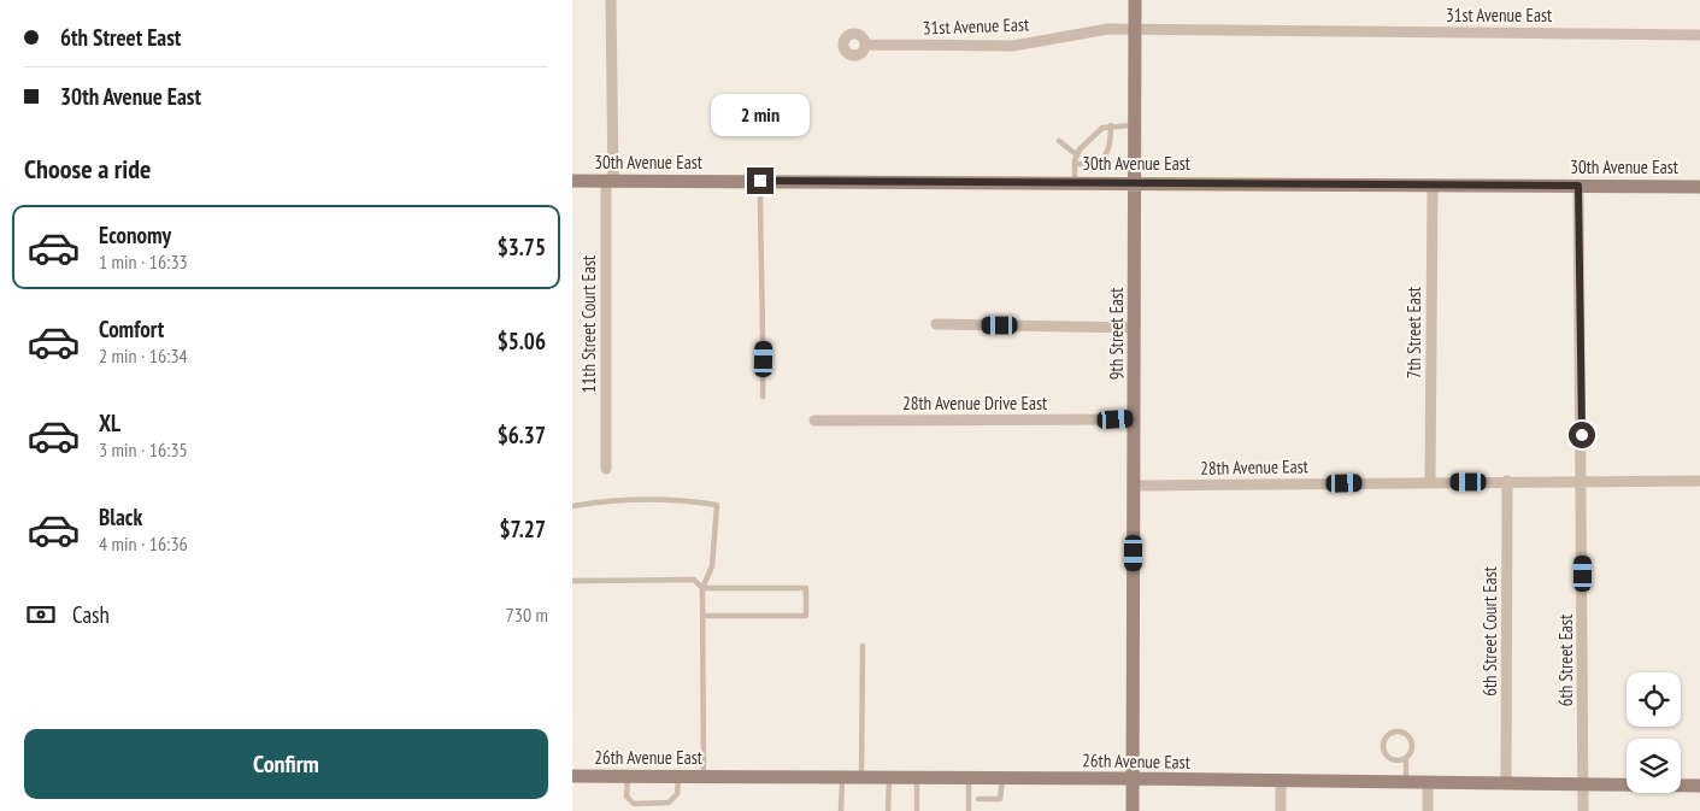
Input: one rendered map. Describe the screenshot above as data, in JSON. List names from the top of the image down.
{
  "streets": {
    "street": [
      "31st Avenue East",
      "30th Avenue East",
      "11th Street Court East",
      "7th Street East",
      "9th Street East",
      "28th Avenue Drive East",
      "28th Avenue East",
      "6th Street Court East",
      "6th Street East",
      "26th Avenue East"
    ]
  },
  "crossings": [
    ["31st Avenue East", "9th Street East"],
    ["30th Avenue East", "11th Street Court East"],
    ["30th Avenue East", "7th Street East"],
    ["30th Avenue East", "9th Street East"],
    ["30th Avenue East", "6th Street East"],
    ["7th Street East", "28th Avenue East"],
    ["9th Street East", "28th Avenue Drive East"],
    ["9th Street East", "28th Avenue East"],
    ["9th Street East", "26th Avenue East"],
    ["28th Avenue East", "6th Street Court East"],
    ["28th Avenue East", "6th Street East"],
    ["6th Street Court East", "26th Avenue East"],
    ["6th Street East", "26th Avenue East"]
  ],
  "page": {
    "banner": ["6th Street East", "30th Avenue East"],
    "bubble": "2 min",
    "heading": "Choose a ride",
    "list": [
      {
        "name": "Economy",
        "note": "1 min · 16:33",
        "value": "$3.75"
      },
      {
        "name": "Comfort",
        "note": "2 min · 16:34",
        "value": "$5.06"
      },
      {
        "name": "XL",
        "note": "3 min · 16:35",
        "value": "$6.37"
      },
      {
        "name": "Black",
        "note": "4 min · 16:36",
        "value": "$7.27"
      }
    ],
    "pay": ["Cash", "730 m"],
    "buttons": "Confirm"
  }
}
